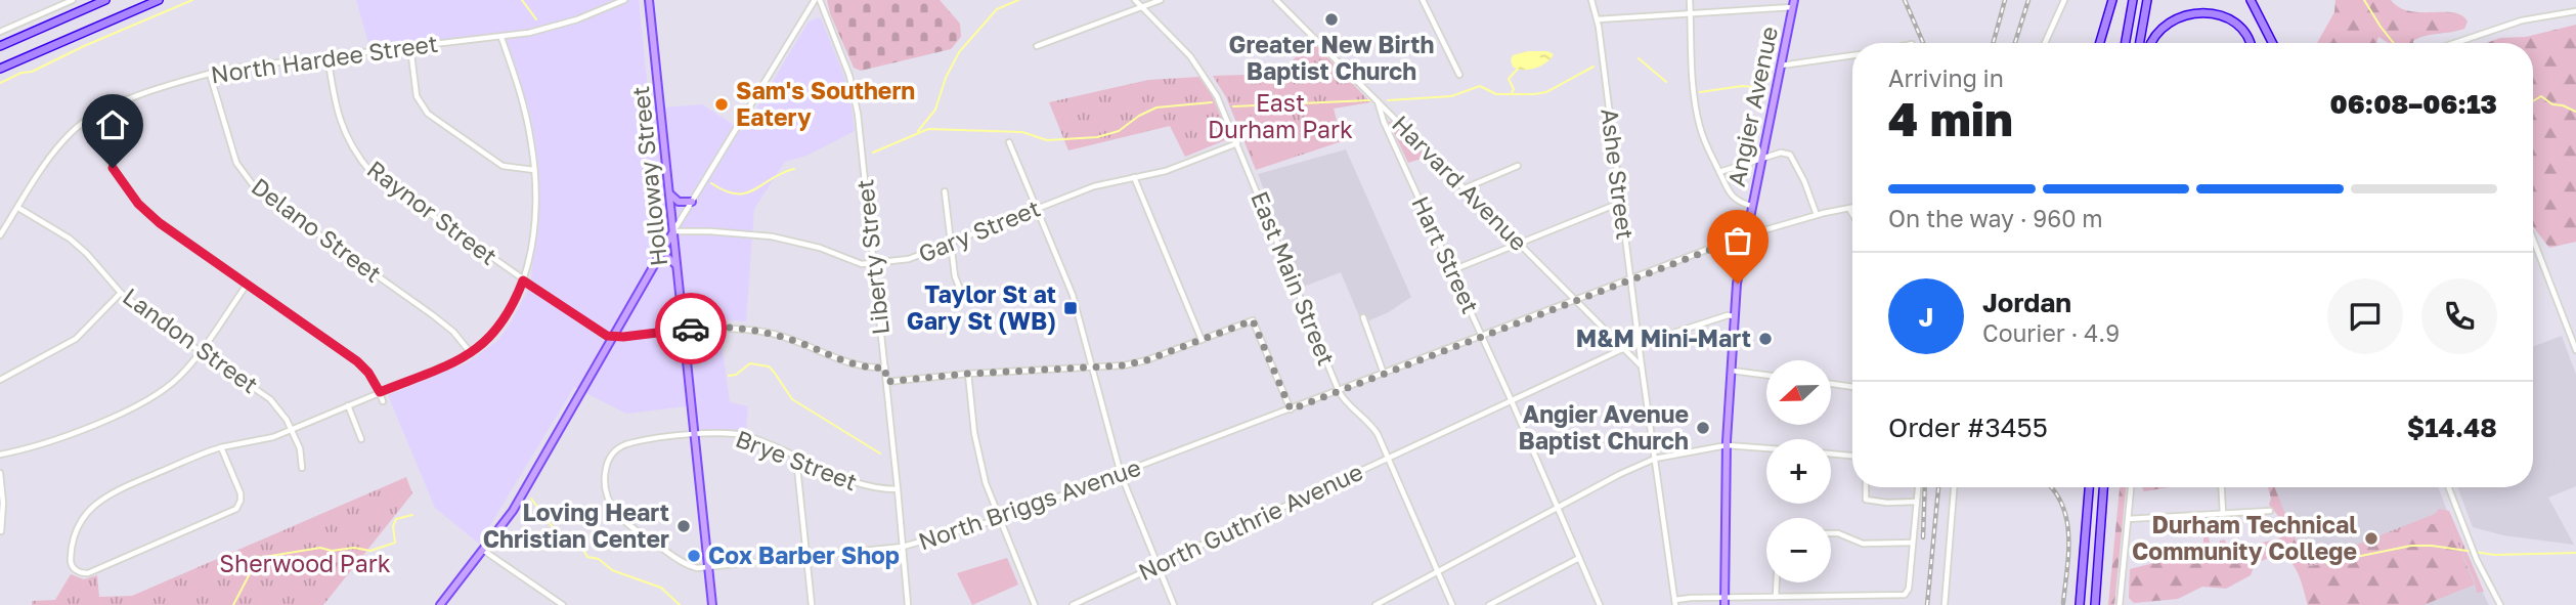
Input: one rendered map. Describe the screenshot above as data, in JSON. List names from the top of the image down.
{
  "streets": {
    "main road": ["Angier Avenue", "Holloway Street"],
    "street": [
      "North Hardee Street",
      "Ashe Street",
      "Harvard Avenue",
      "Raynor Street",
      "Delano Street",
      "Gary Street",
      "Hart Street",
      "Liberty Street",
      "East Main Street",
      "Landon Street",
      "Brye Street",
      "North Briggs Avenue",
      "North Guthrie Avenue"
    ]
  },
  "crossings": [
    ["North Hardee Street", "Raynor Street"],
    ["North Hardee Street", "Delano Street"],
    ["North Hardee Street", "Landon Street"],
    ["Angier Avenue", "North Briggs Avenue"],
    ["Angier Avenue", "North Guthrie Avenue"],
    ["Ashe Street", "Harvard Avenue"],
    ["Ashe Street", "North Briggs Avenue"],
    ["Ashe Street", "North Guthrie Avenue"],
    ["Holloway Street", "Gary Street"],
    ["Holloway Street", "Brye Street"],
    ["Holloway Street", "North Briggs Avenue"],
    ["Harvard Avenue", "Hart Street"],
    ["Harvard Avenue", "North Briggs Avenue"],
    ["Harvard Avenue", "North Guthrie Avenue"],
    ["Gary Street", "Liberty Street"],
    ["Gary Street", "East Main Street"],
    ["Hart Street", "North Briggs Avenue"],
    ["Hart Street", "North Guthrie Avenue"],
    ["Liberty Street", "Brye Street"],
    ["Liberty Street", "North Briggs Avenue"],
    ["East Main Street", "North Briggs Avenue"],
    ["East Main Street", "North Guthrie Avenue"],
    ["Brye Street", "North Briggs Avenue"]
  ],
  "parks": ["East Durham Park", "Sherwood Park"],
  "places": {
    "other": [
      "Greater New Birth Baptist Church",
      "Sam's Southern Eatery",
      "M&M Mini-Mart",
      "Angier Avenue Baptist Church",
      "Loving Heart Christian Center",
      "Durham Technical Community College",
      "Cox Barber Shop"
    ],
    "transit": ["Taylor St at Gary St (WB)"]
  },
  "north": "left",
  "page": {
    "heading": ["4 min", "Arriving in", "06:08–06:13"],
    "panel": [
      "Jordan",
      "Courier · 4.9",
      "Order #3455",
      "$14.48"
    ],
    "bar": "On the way · 960 m",
    "round": "J",
    "map_buttons": ["+", "−"]
  }
}
